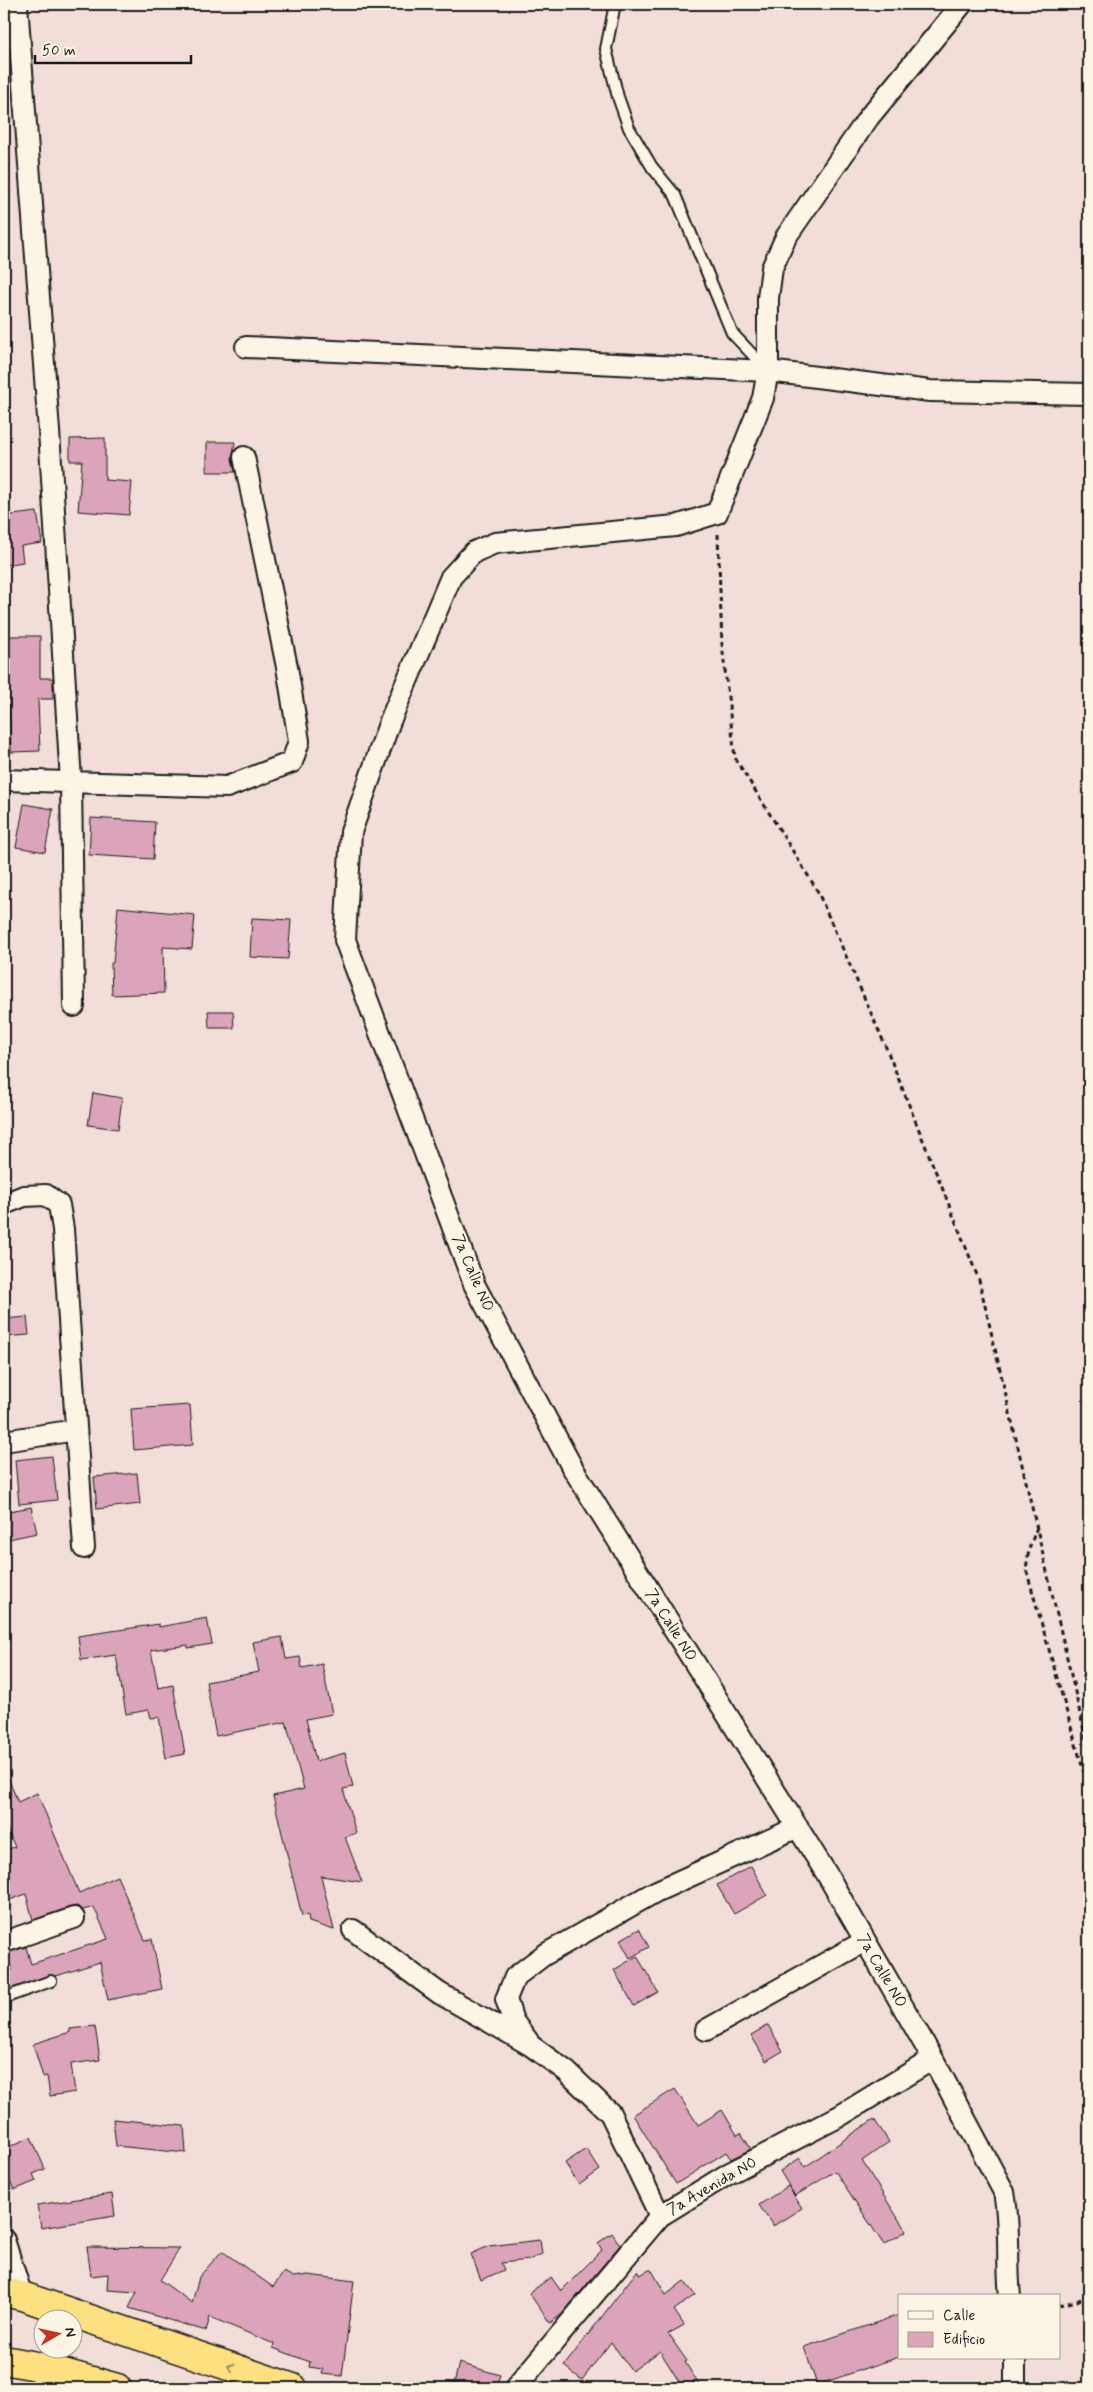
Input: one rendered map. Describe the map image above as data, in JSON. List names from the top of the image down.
{
  "streets": {
    "street": ["7a Calle NO", "7a Avenida NO"]
  },
  "crossings": [
    ["7a Calle NO", "7a Avenida NO"]
  ],
  "legend": ["Calle", "Edificio"],
  "scale_bar": "50 m",
  "north": "right"
}
